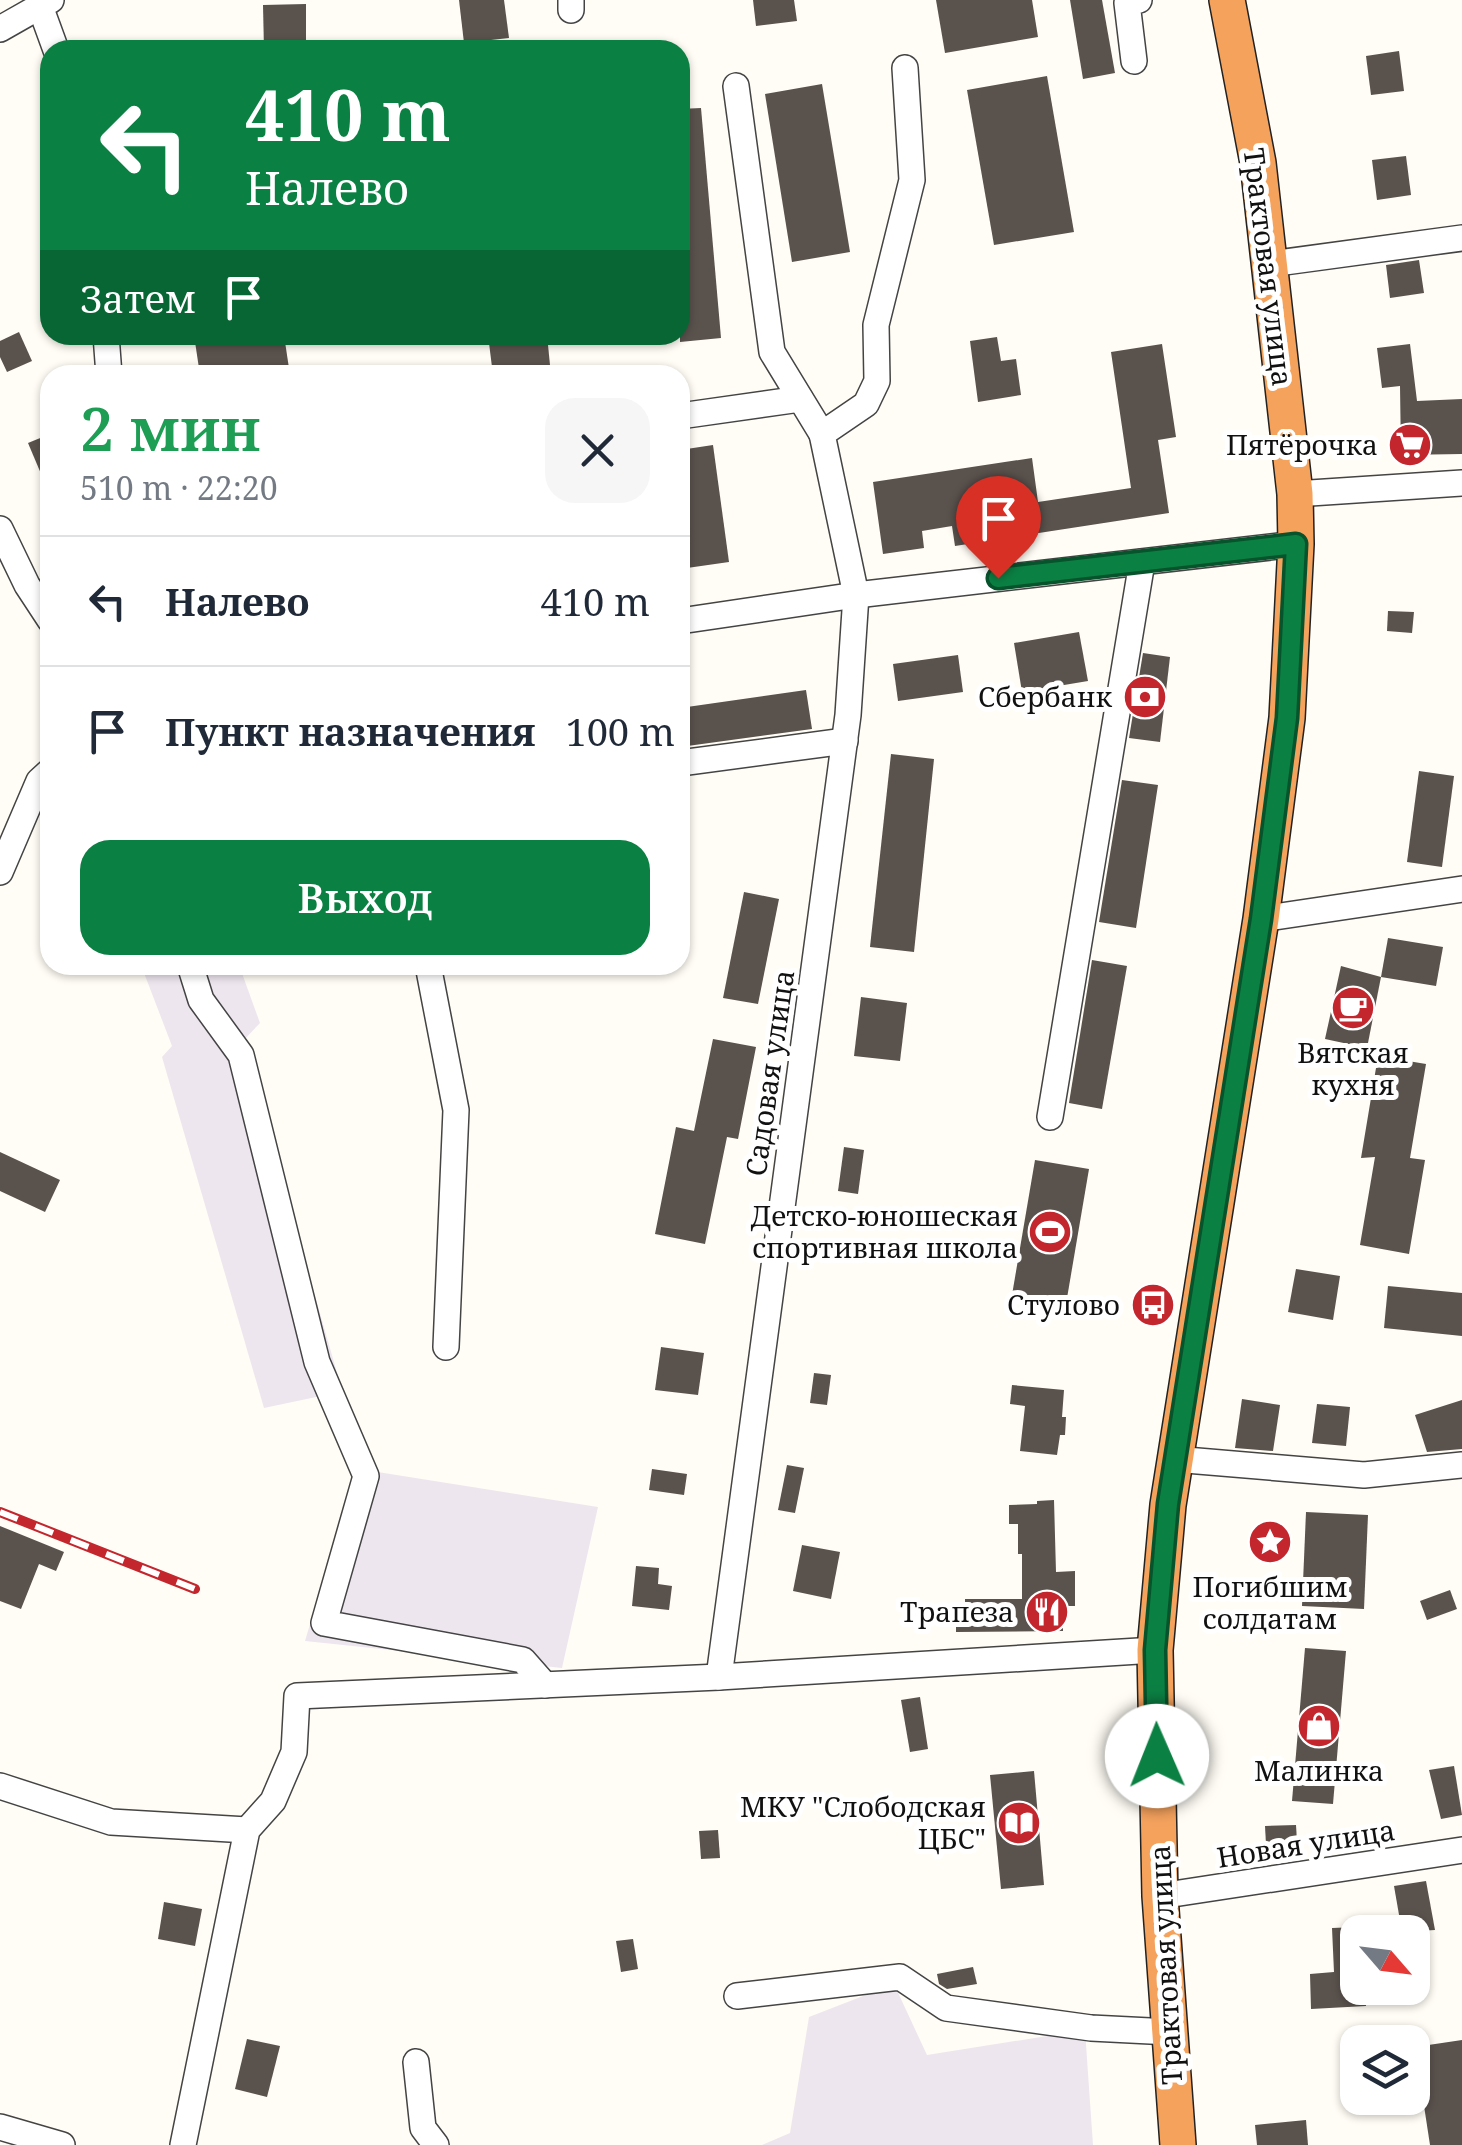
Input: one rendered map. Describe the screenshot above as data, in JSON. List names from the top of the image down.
{
  "streets": {
    "highway": ["Трактовая улица"],
    "street": ["Садовая улица", "Новая улица"]
  },
  "crossings": [
    ["Трактовая улица", "Новая улица"]
  ],
  "places": {
    "supermarket": ["Пятёрочка"],
    "bank": ["Сбербанк"],
    "cafe": ["Вятская кухня"],
    "sports": ["Детско-юношеская спортивная школа"],
    "bus stop": ["Стулово"],
    "place": ["Погибшим солдатам"],
    "restaurant": ["Трапеза"],
    "shop": ["Малинка"],
    "library": ["МКУ \"Слободская ЦБС\""]
  },
  "north": "bottom right",
  "page": {
    "turn": ["410 m", "Налево"],
    "then": "Затем",
    "heading": ["2 мин", "510 m · 22:20"],
    "list": [
      {
        "name": "Налево",
        "value": "410 m"
      },
      {
        "name": "Пункт назначения",
        "value": "100 m"
      }
    ],
    "buttons": "Выход"
  }
}
